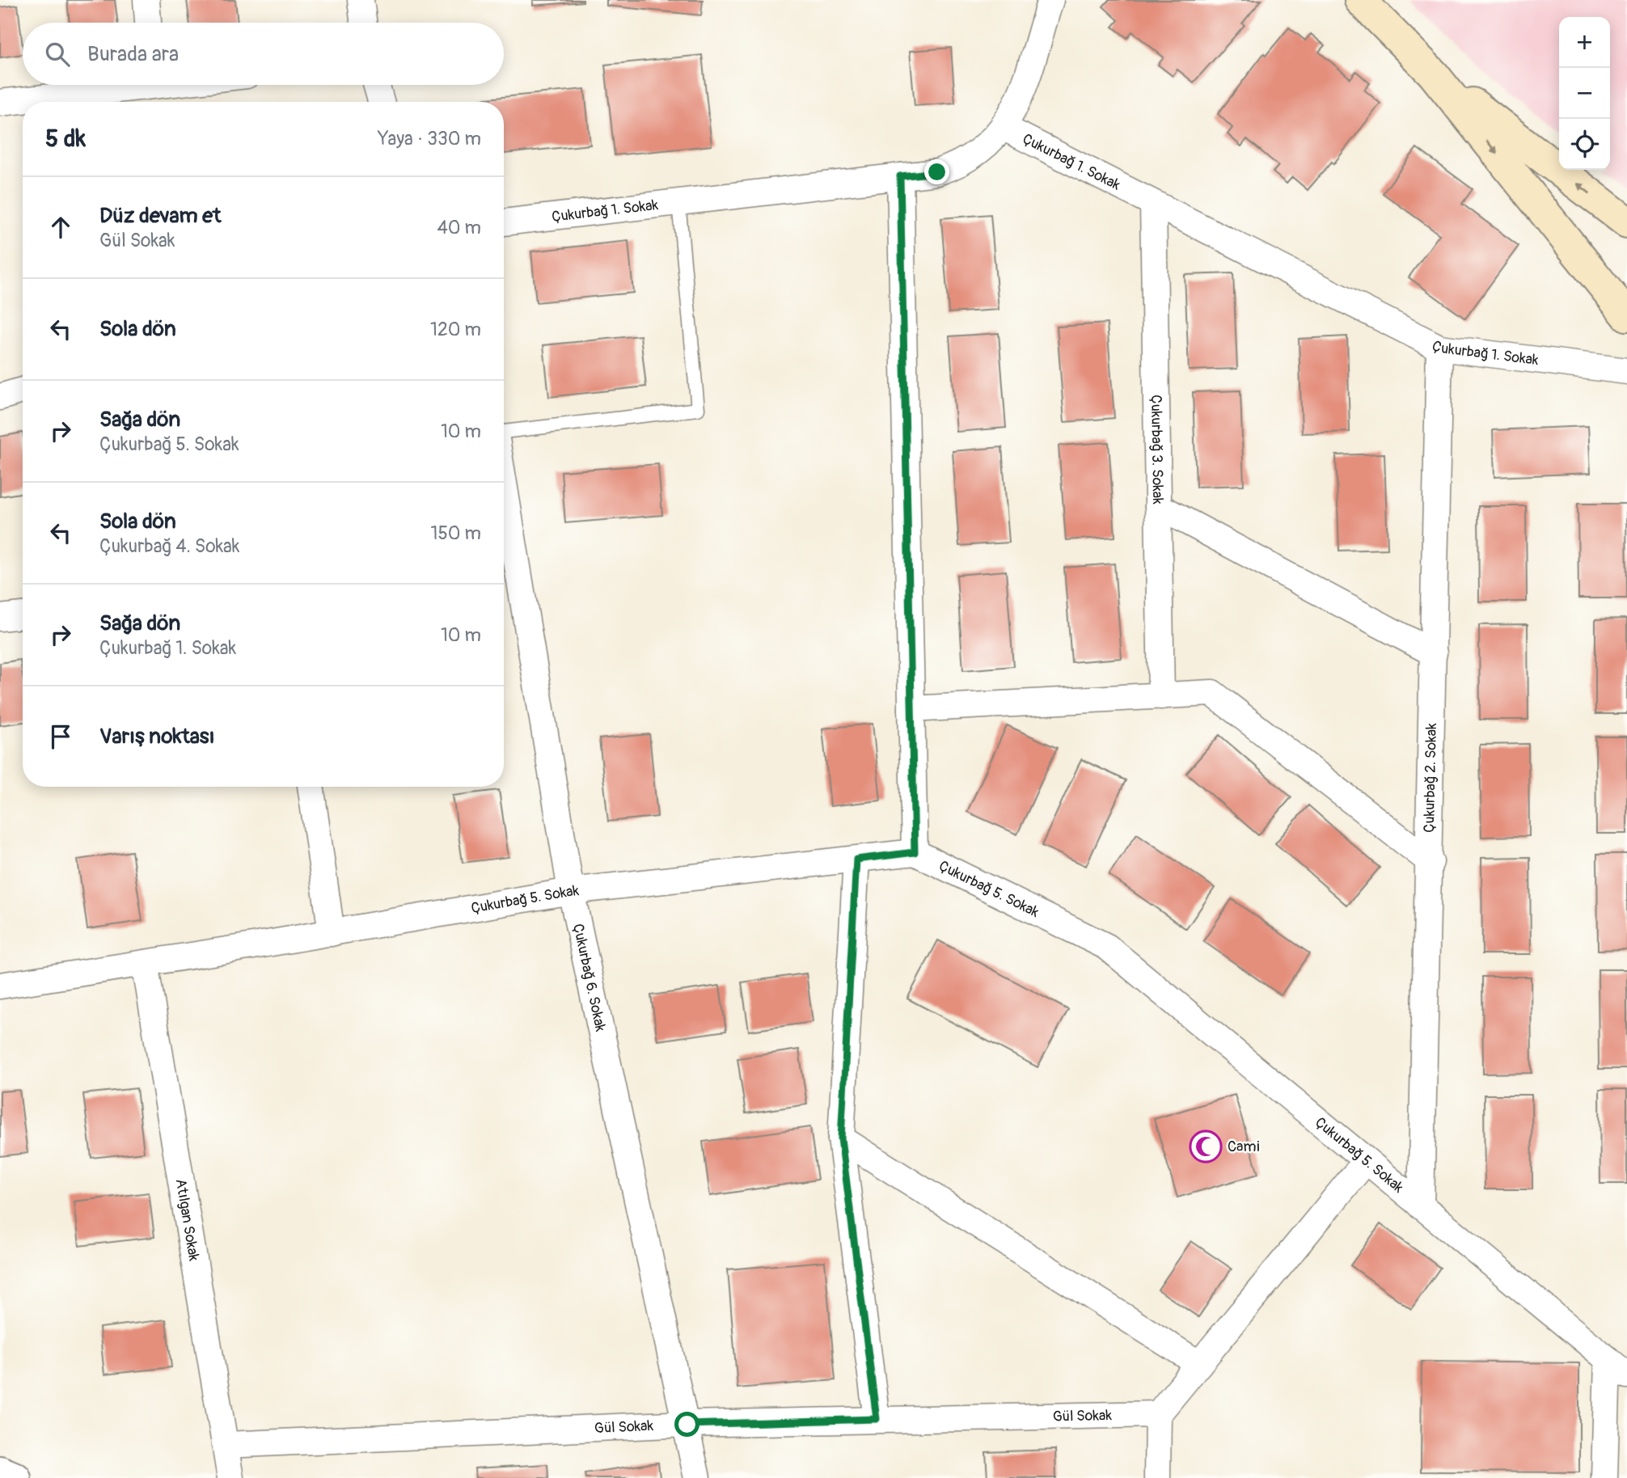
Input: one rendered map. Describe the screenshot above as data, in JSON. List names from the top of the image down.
{
  "streets": {
    "street": [
      "Çukurbağ 1. Sokak",
      "Çukurbağ 3. Sokak",
      "Çukurbağ 2. Sokak",
      "Çukurbağ 5. Sokak",
      "Çukurbağ 6. Sokak",
      "Atılgan Sokak",
      "Gül Sokak"
    ]
  },
  "crossings": [
    ["Çukurbağ 1. Sokak", "Çukurbağ 3. Sokak"],
    ["Çukurbağ 1. Sokak", "Çukurbağ 2. Sokak"],
    ["Çukurbağ 2. Sokak", "Çukurbağ 5. Sokak"],
    ["Çukurbağ 5. Sokak", "Çukurbağ 6. Sokak"],
    ["Çukurbağ 5. Sokak", "Atılgan Sokak"],
    ["Çukurbağ 6. Sokak", "Gül Sokak"],
    ["Atılgan Sokak", "Gül Sokak"]
  ],
  "places": {
    "mosque": ["Cami"]
  },
  "page": {
    "map_buttons": ["+", "−"],
    "search": "Burada ara",
    "heading": ["5 dk", "Yaya · 330 m"],
    "list": [
      ["Düz devam et", "Gül Sokak", "40 m"],
      ["Sola dön", "120 m"],
      ["Sağa dön", "Çukurbağ 5. Sokak", "10 m"],
      ["Sola dön", "Çukurbağ 4. Sokak", "150 m"],
      ["Sağa dön", "Çukurbağ 1. Sokak", "10 m"],
      "Varış noktası"
    ]
  }
}
